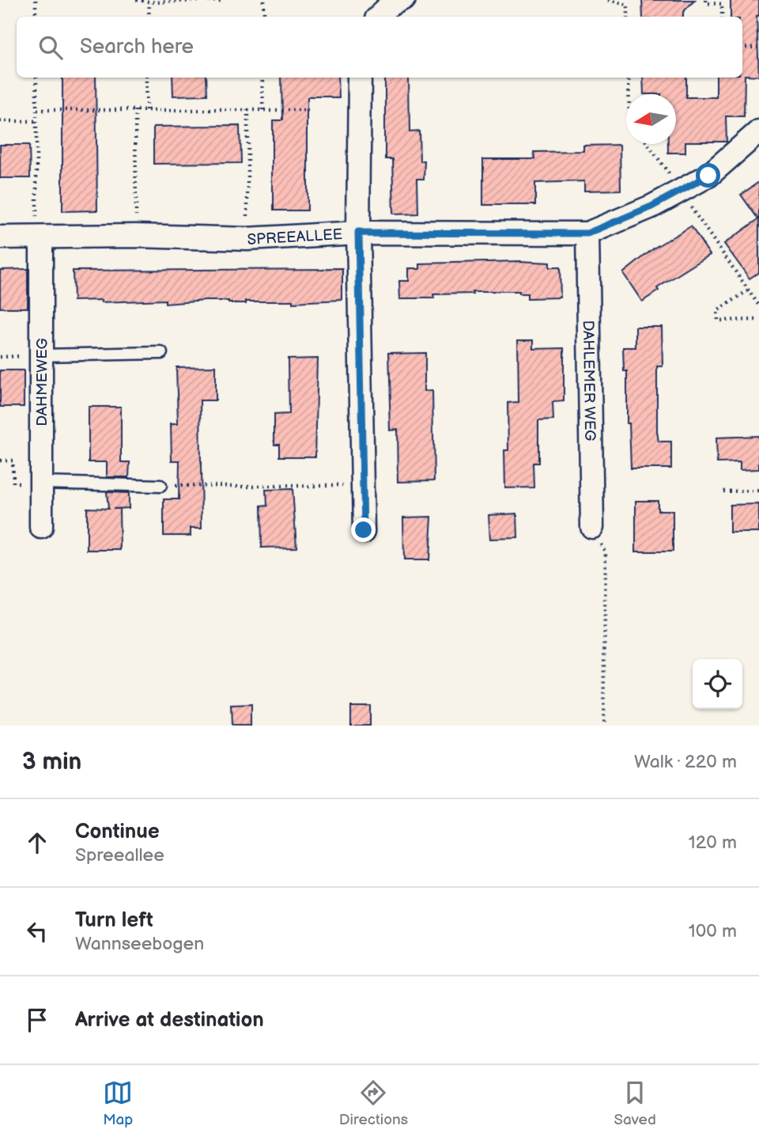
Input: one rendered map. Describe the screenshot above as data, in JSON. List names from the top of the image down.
{
  "streets": {
    "street": ["SPREEALLEE", "DAHLEMER WEG", "DAHMEWEG"]
  },
  "crossings": [
    ["SPREEALLEE", "DAHLEMER WEG"],
    ["SPREEALLEE", "DAHMEWEG"]
  ],
  "north": "left",
  "page": {
    "search": "Search here",
    "heading": ["3 min", "Walk · 220 m"],
    "list": [
      ["Continue", "Spreeallee", "120 m"],
      ["Turn left", "Wannseebogen", "100 m"],
      "Arrive at destination"
    ],
    "nav": ["Map", "Directions", "Saved"]
  }
}
